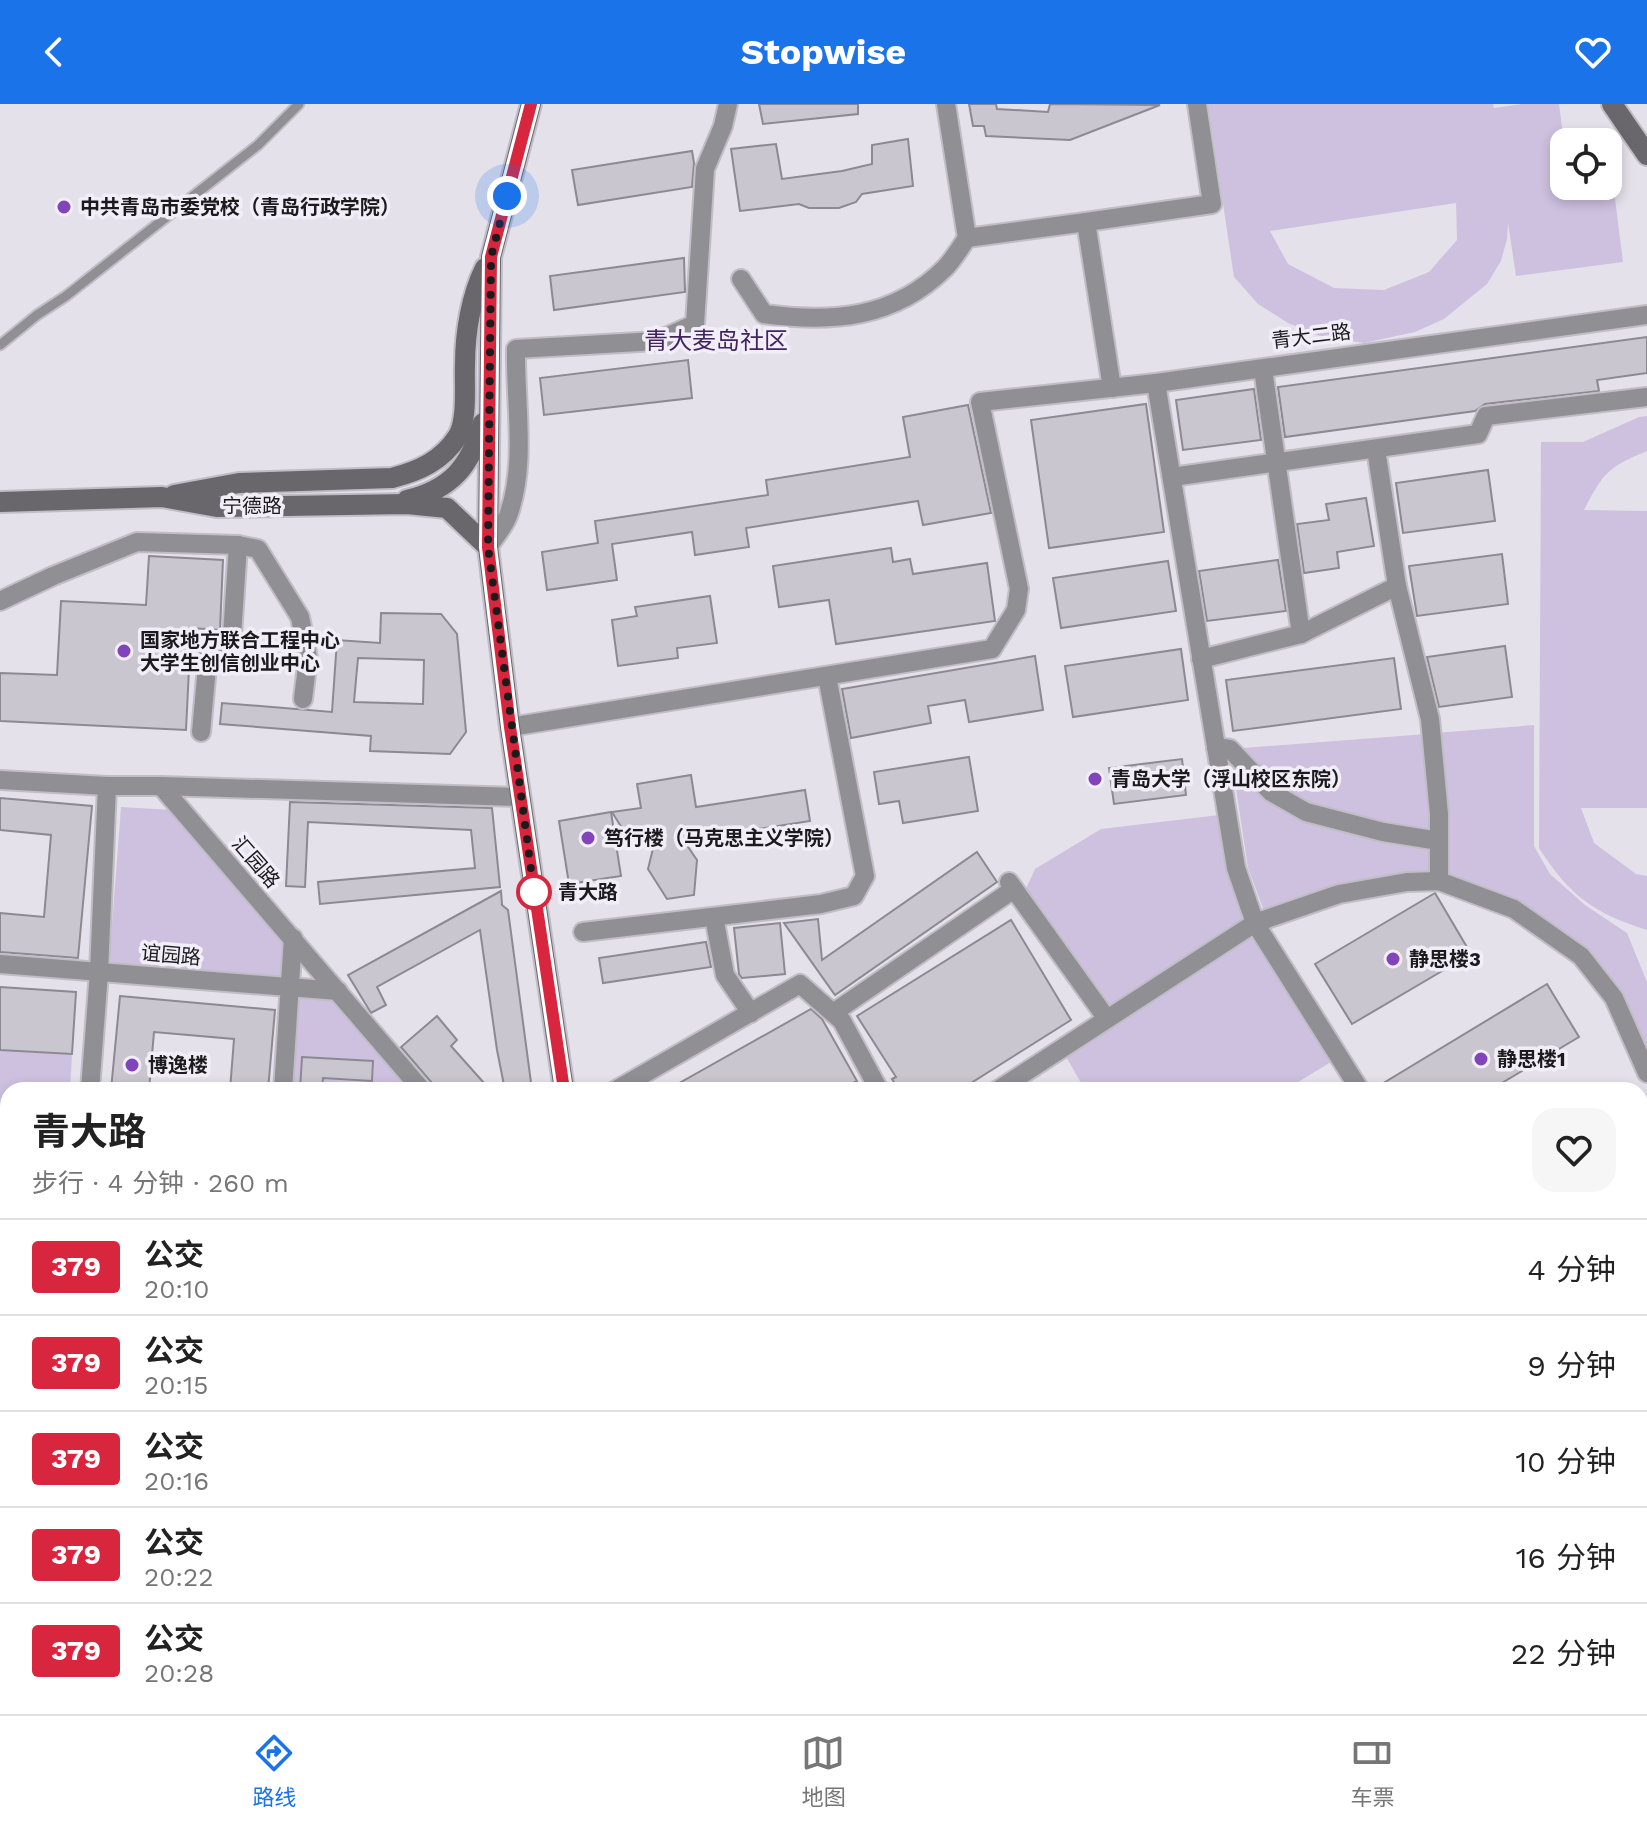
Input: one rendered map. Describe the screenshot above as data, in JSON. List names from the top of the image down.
{
  "streets": {
    "street": [
      "青大二路",
      "宁德路",
      "汇园路",
      "谊园路"
    ]
  },
  "crossings": [
    ["汇园路", "谊园路"]
  ],
  "districts": ["青大麦岛社区"],
  "places": [
    "中共青岛市委党校（青岛行政学院）",
    "国家地方联合工程中心 大学生创信创业中心",
    "青岛大学（浮山校区东院）",
    "笃行楼（马克思主义学院）",
    "青大路",
    "静思楼3",
    "静思楼1",
    "博逸楼"
  ],
  "lines": ["bus line 379"],
  "page": {
    "header": "Stopwise",
    "heading": ["青大路", "步行 · 4 分钟 · 260 m"],
    "list": [
      {
        "mark": "379",
        "name": "公交",
        "note": "20:10",
        "value": "4 分钟"
      },
      {
        "mark": "379",
        "name": "公交",
        "note": "20:15",
        "value": "9 分钟"
      },
      {
        "mark": "379",
        "name": "公交",
        "note": "20:16",
        "value": "10 分钟"
      },
      {
        "mark": "379",
        "name": "公交",
        "note": "20:22",
        "value": "16 分钟"
      },
      {
        "mark": "379",
        "name": "公交",
        "note": "20:28",
        "value": "22 分钟"
      }
    ],
    "tabs": ["路线", "地图", "车票"]
  }
}
